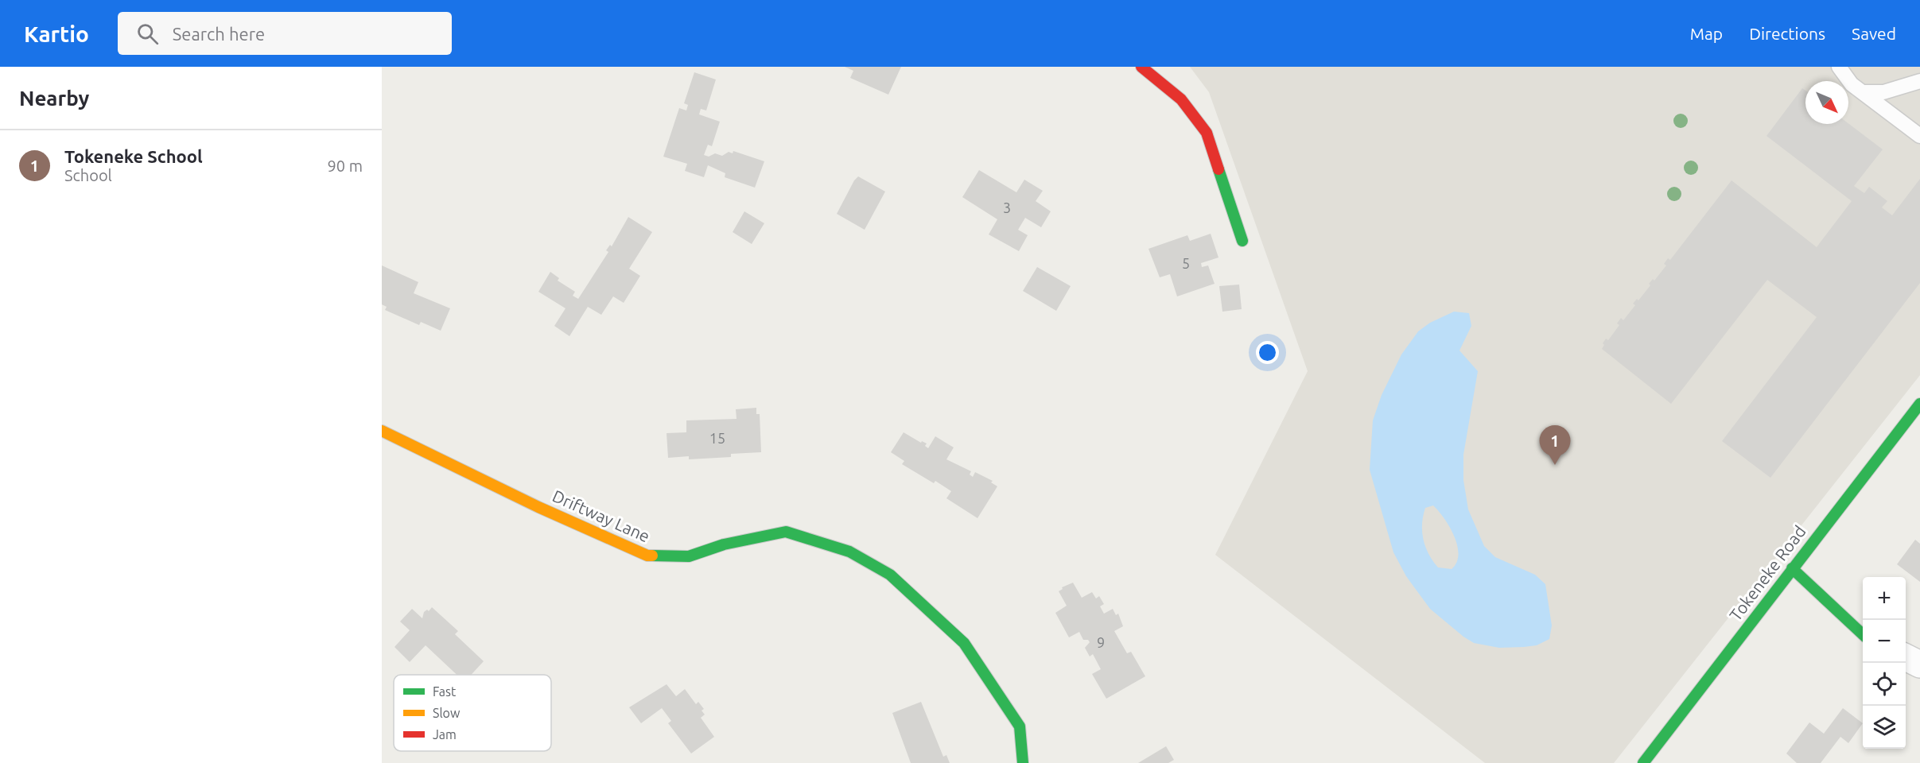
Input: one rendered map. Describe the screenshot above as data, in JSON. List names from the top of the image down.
{
  "streets": {
    "street": ["Driftway Lane", "Tokeneke Road"]
  },
  "house_numbers": [
    "3",
    "5",
    "15",
    "9"
  ],
  "legend": ["Fast", "Slow", "Jam"],
  "north": "bottom right",
  "page": {
    "header": "Kartio",
    "search": "Search here",
    "nav": ["Map", "Directions", "Saved"],
    "heading": "Nearby",
    "list": [
      {
        "mark": "1",
        "name": "Tokeneke School",
        "note": "School",
        "value": "90 m"
      }
    ],
    "pins": "1",
    "map_buttons": ["+", "−"]
  }
}
